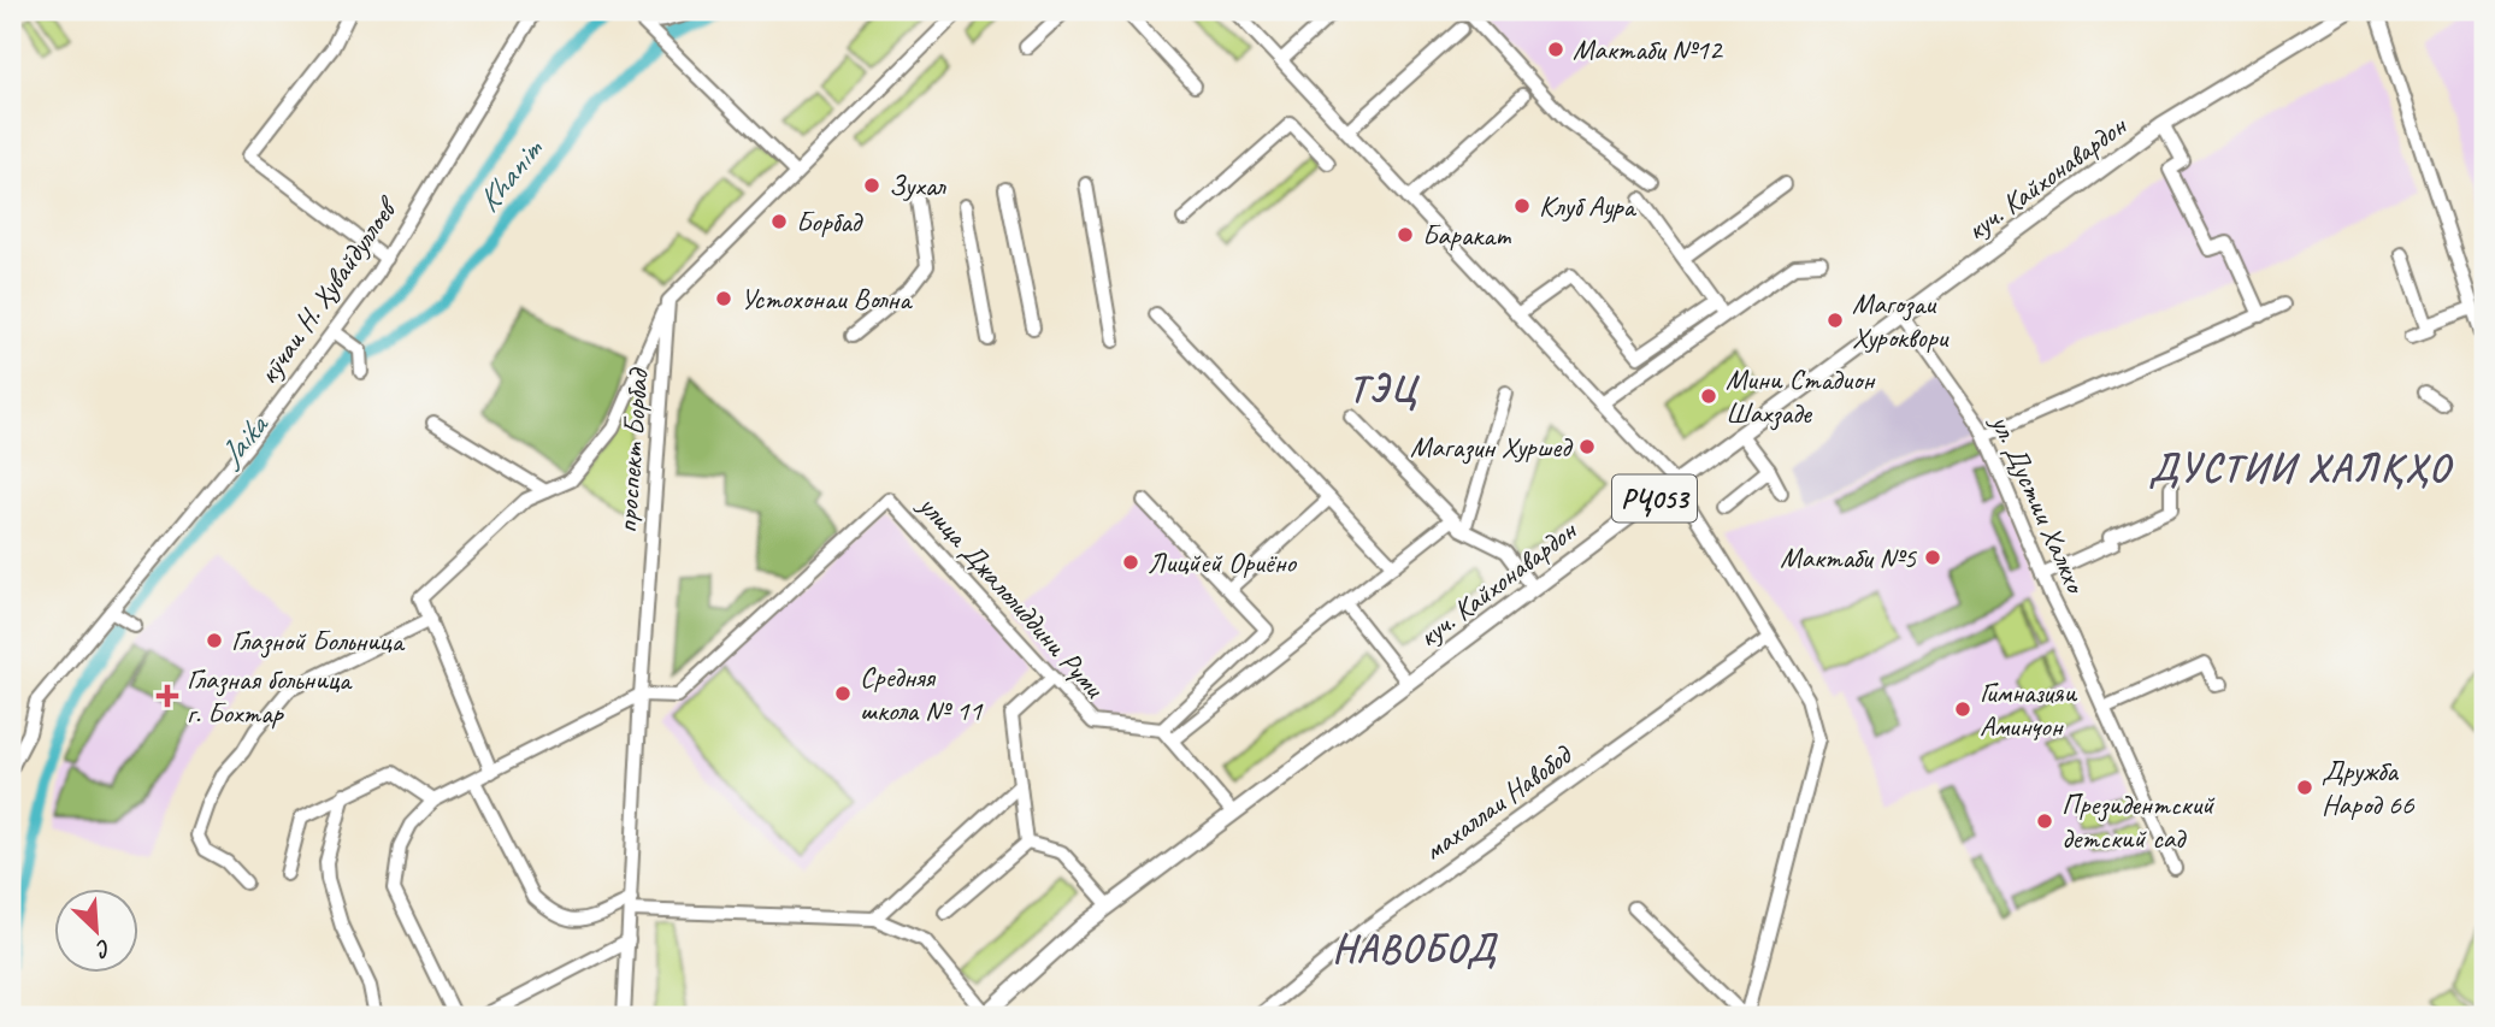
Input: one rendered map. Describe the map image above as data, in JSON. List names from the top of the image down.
{
  "streets": {
    "main road": ["куч. Кайхонавардон", "РҶ053"],
    "street": [
      "кӯчаи Н. Ҳувайдуллоев",
      "проспект Борбад",
      "ул. Дустии Халкхо",
      "улица Джалолиддини Руми",
      "махаллаи Навобод"
    ]
  },
  "crossings": [
    ["куч. Кайхонавардон", "ул. Дустии Халкхо"],
    ["проспект Борбад", "улица Джалолиддини Руми"]
  ],
  "districts": ["ТЭЦ", "ДУСТИИ ХАЛҚҲО", "НАВОБОД"],
  "water": ["Khanim", "Jaika"],
  "places": {
    "other": [
      "Мактаби №12",
      "Зухал",
      "Клуб Аура",
      "Борбад",
      "Баракат",
      "Устохонаи Волна",
      "Магозаи Хуроквори",
      "Мини Стадион Шахзаде",
      "Магазин Хуршед",
      "Мактаби №5",
      "Лицйей Ориёно",
      "Глазной Больница",
      "Средняя школа № 11",
      "Гимназияи Аминҷон",
      "Дружба Народ 66",
      "Президентский детский сад"
    ],
    "health": ["Глазная больница г. Бохтар"]
  },
  "north": "bottom right"
}
